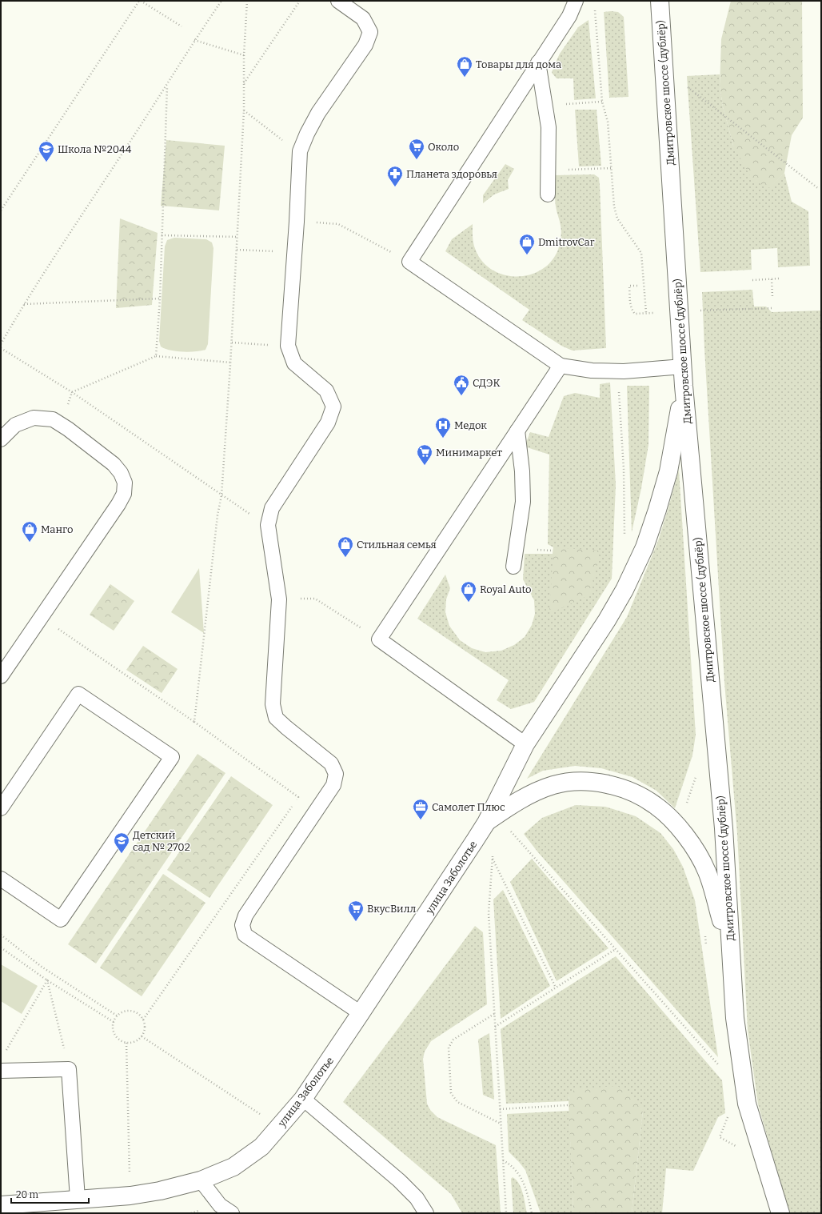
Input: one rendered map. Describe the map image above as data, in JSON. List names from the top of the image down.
{
  "streets": {
    "street": ["Дмитровское шоссе (дублёр)", "улица Заболотье"]
  },
  "crossings": [
    ["Дмитровское шоссе (дублёр)", "улица Заболотье"]
  ],
  "places": {
    "shop": [
      "Товары для дома",
      "DmitrovCar",
      "Манго",
      "Стильная семья",
      "Royal Auto"
    ],
    "supermarket": ["Около", "Минимаркет", "ВкусВилл"],
    "school or university": ["Школа №2044", "Детский сад № 2702"],
    "pharmacy": ["Планета здоровья"],
    "public building": ["СДЭК"],
    "hospital": ["Медок"],
    "office": ["Самолет Плюс"]
  },
  "scale_bar": "20 m"
}
